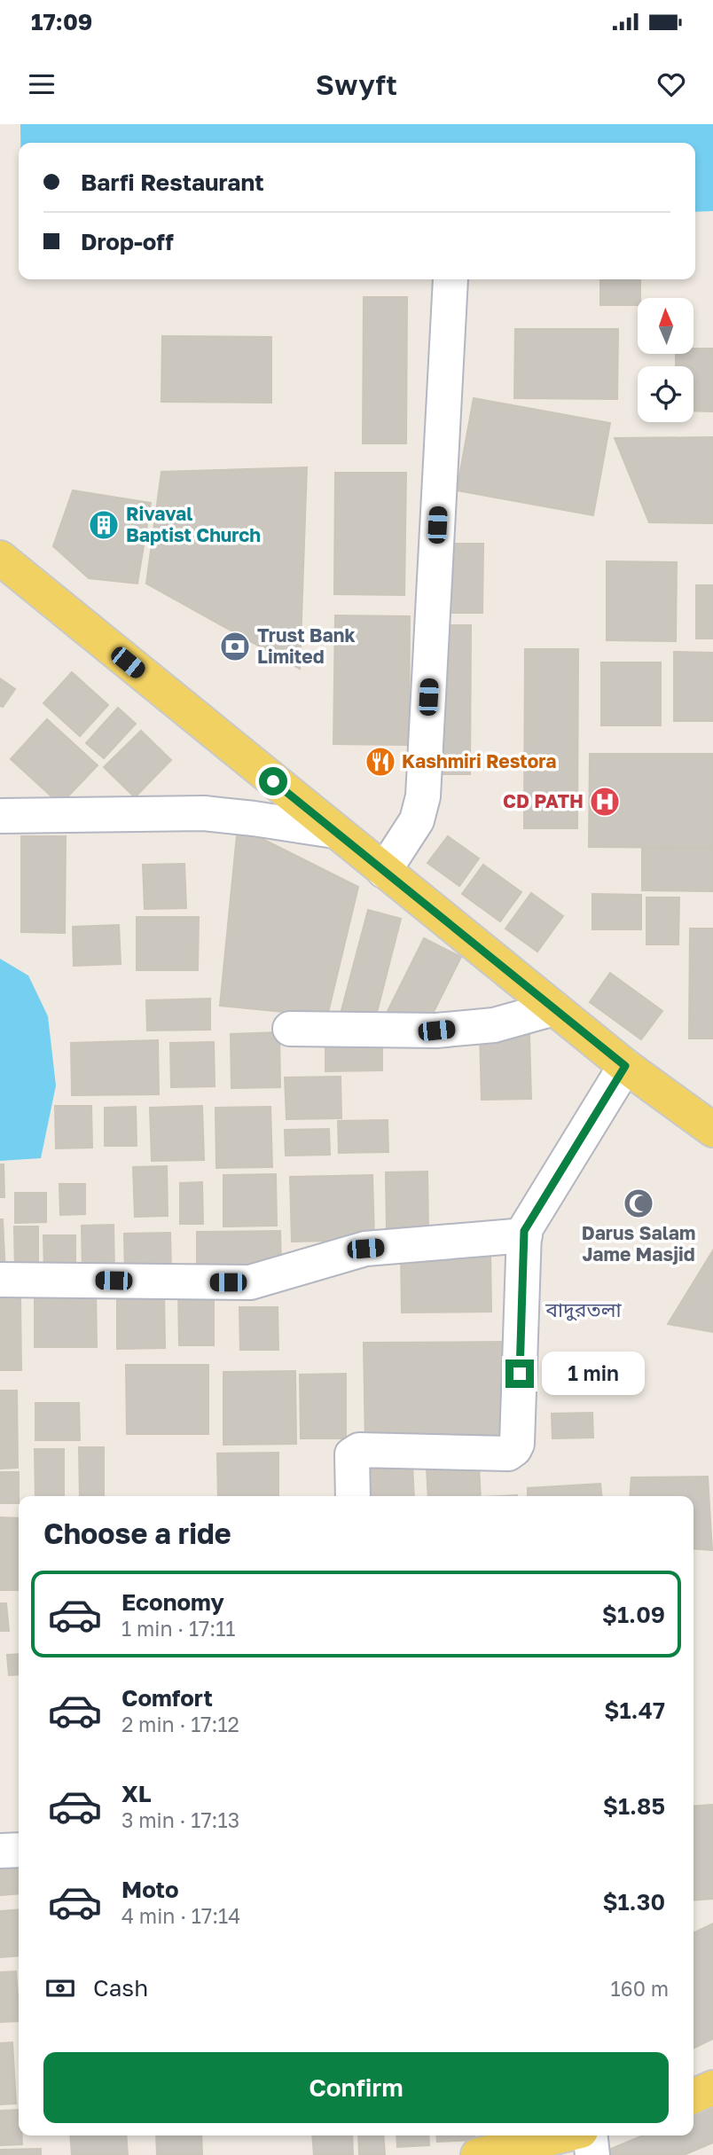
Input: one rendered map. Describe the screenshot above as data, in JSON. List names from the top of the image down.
{
  "districts": ["বাদুরতলা"],
  "places": {
    "building": ["Rivaval Baptist Church"],
    "bank": ["Trust Bank Limited"],
    "restaurant": ["Kashmiri Restora"],
    "hospital": ["CD PATH"],
    "mosque": ["Darus Salam Jame Masjid"]
  },
  "north": "top",
  "page": {
    "status": "17:09",
    "header": "Swyft",
    "banner": ["Barfi Restaurant", "Drop-off"],
    "bubble": "1 min",
    "heading": "Choose a ride",
    "list": [
      {
        "name": "Economy",
        "note": "1 min · 17:11",
        "value": "$1.09"
      },
      {
        "name": "Comfort",
        "note": "2 min · 17:12",
        "value": "$1.47"
      },
      {
        "name": "XL",
        "note": "3 min · 17:13",
        "value": "$1.85"
      },
      {
        "name": "Moto",
        "note": "4 min · 17:14",
        "value": "$1.30"
      }
    ],
    "pay": ["Cash", "160 m"],
    "buttons": "Confirm"
  }
}
